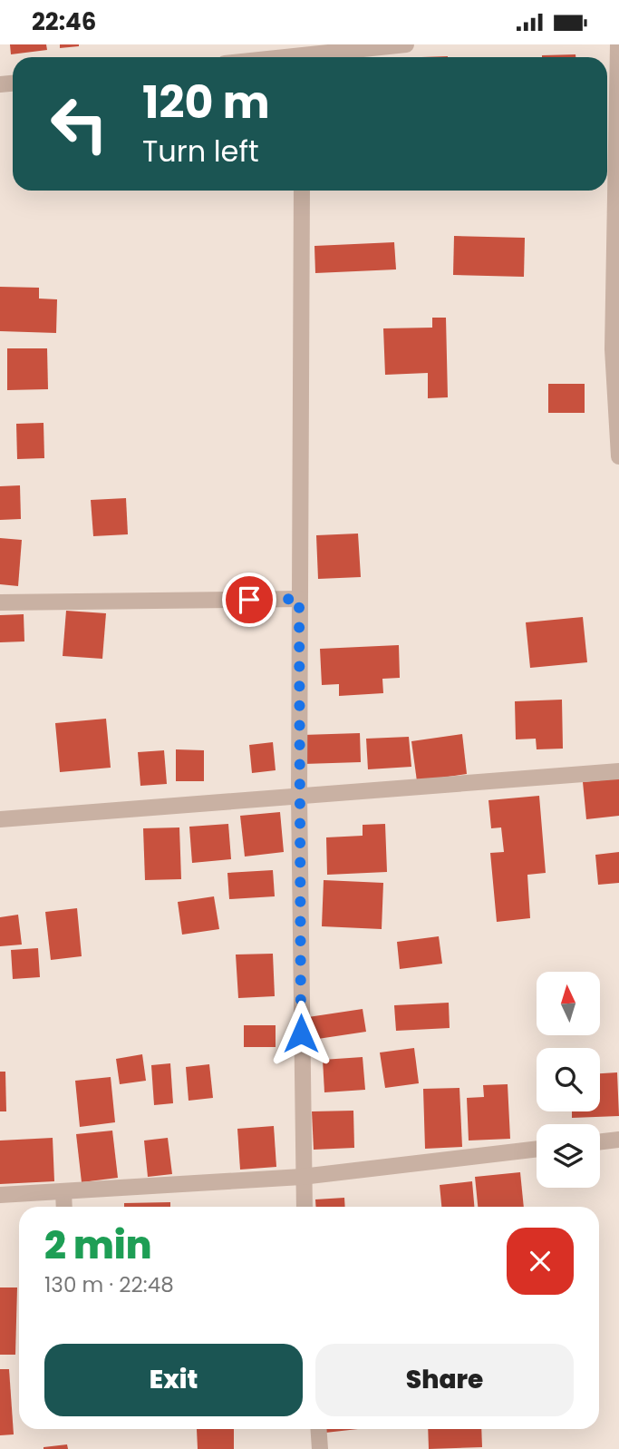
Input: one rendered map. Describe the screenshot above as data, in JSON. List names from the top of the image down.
{
  "north": "top",
  "page": {
    "status": "22:46",
    "turn": ["120 m", "Turn left"],
    "heading": ["2 min", "130 m · 22:48"],
    "buttons": ["Exit", "Share"]
  }
}
